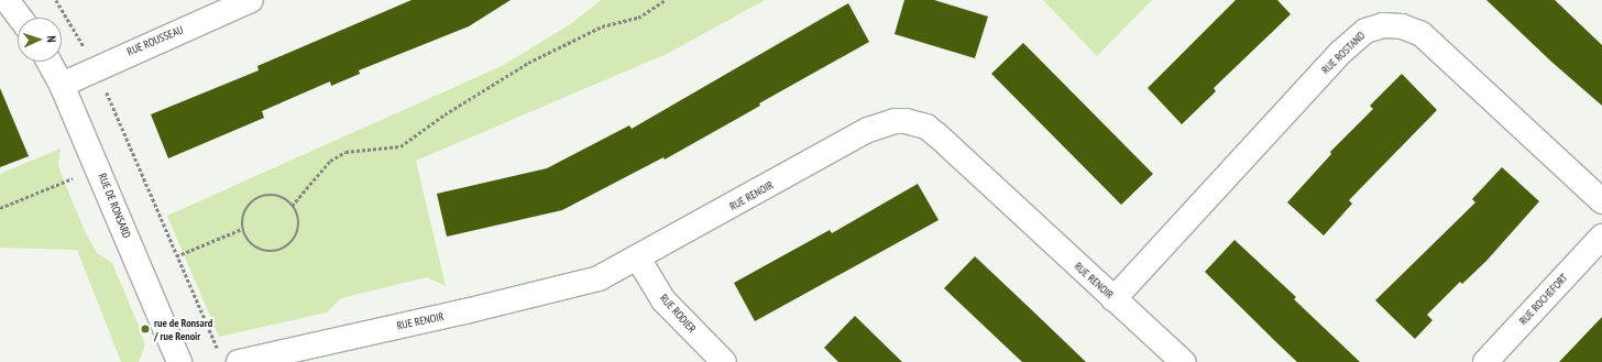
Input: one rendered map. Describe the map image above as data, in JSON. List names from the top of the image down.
{
  "streets": {
    "street": [
      "RUE ROUSSEAU",
      "RUE ROSTAND",
      "RUE RENOIR",
      "RUE DE RONSARD",
      "RUE ROCHEFORT",
      "RUE RODIER"
    ]
  },
  "crossings": [
    ["RUE ROUSSEAU", "RUE DE RONSARD"],
    ["RUE ROSTAND", "RUE RENOIR"],
    ["RUE RENOIR", "RUE RODIER"]
  ],
  "places": ["rue de Ronsard / rue Renoir"],
  "north": "right"
}
